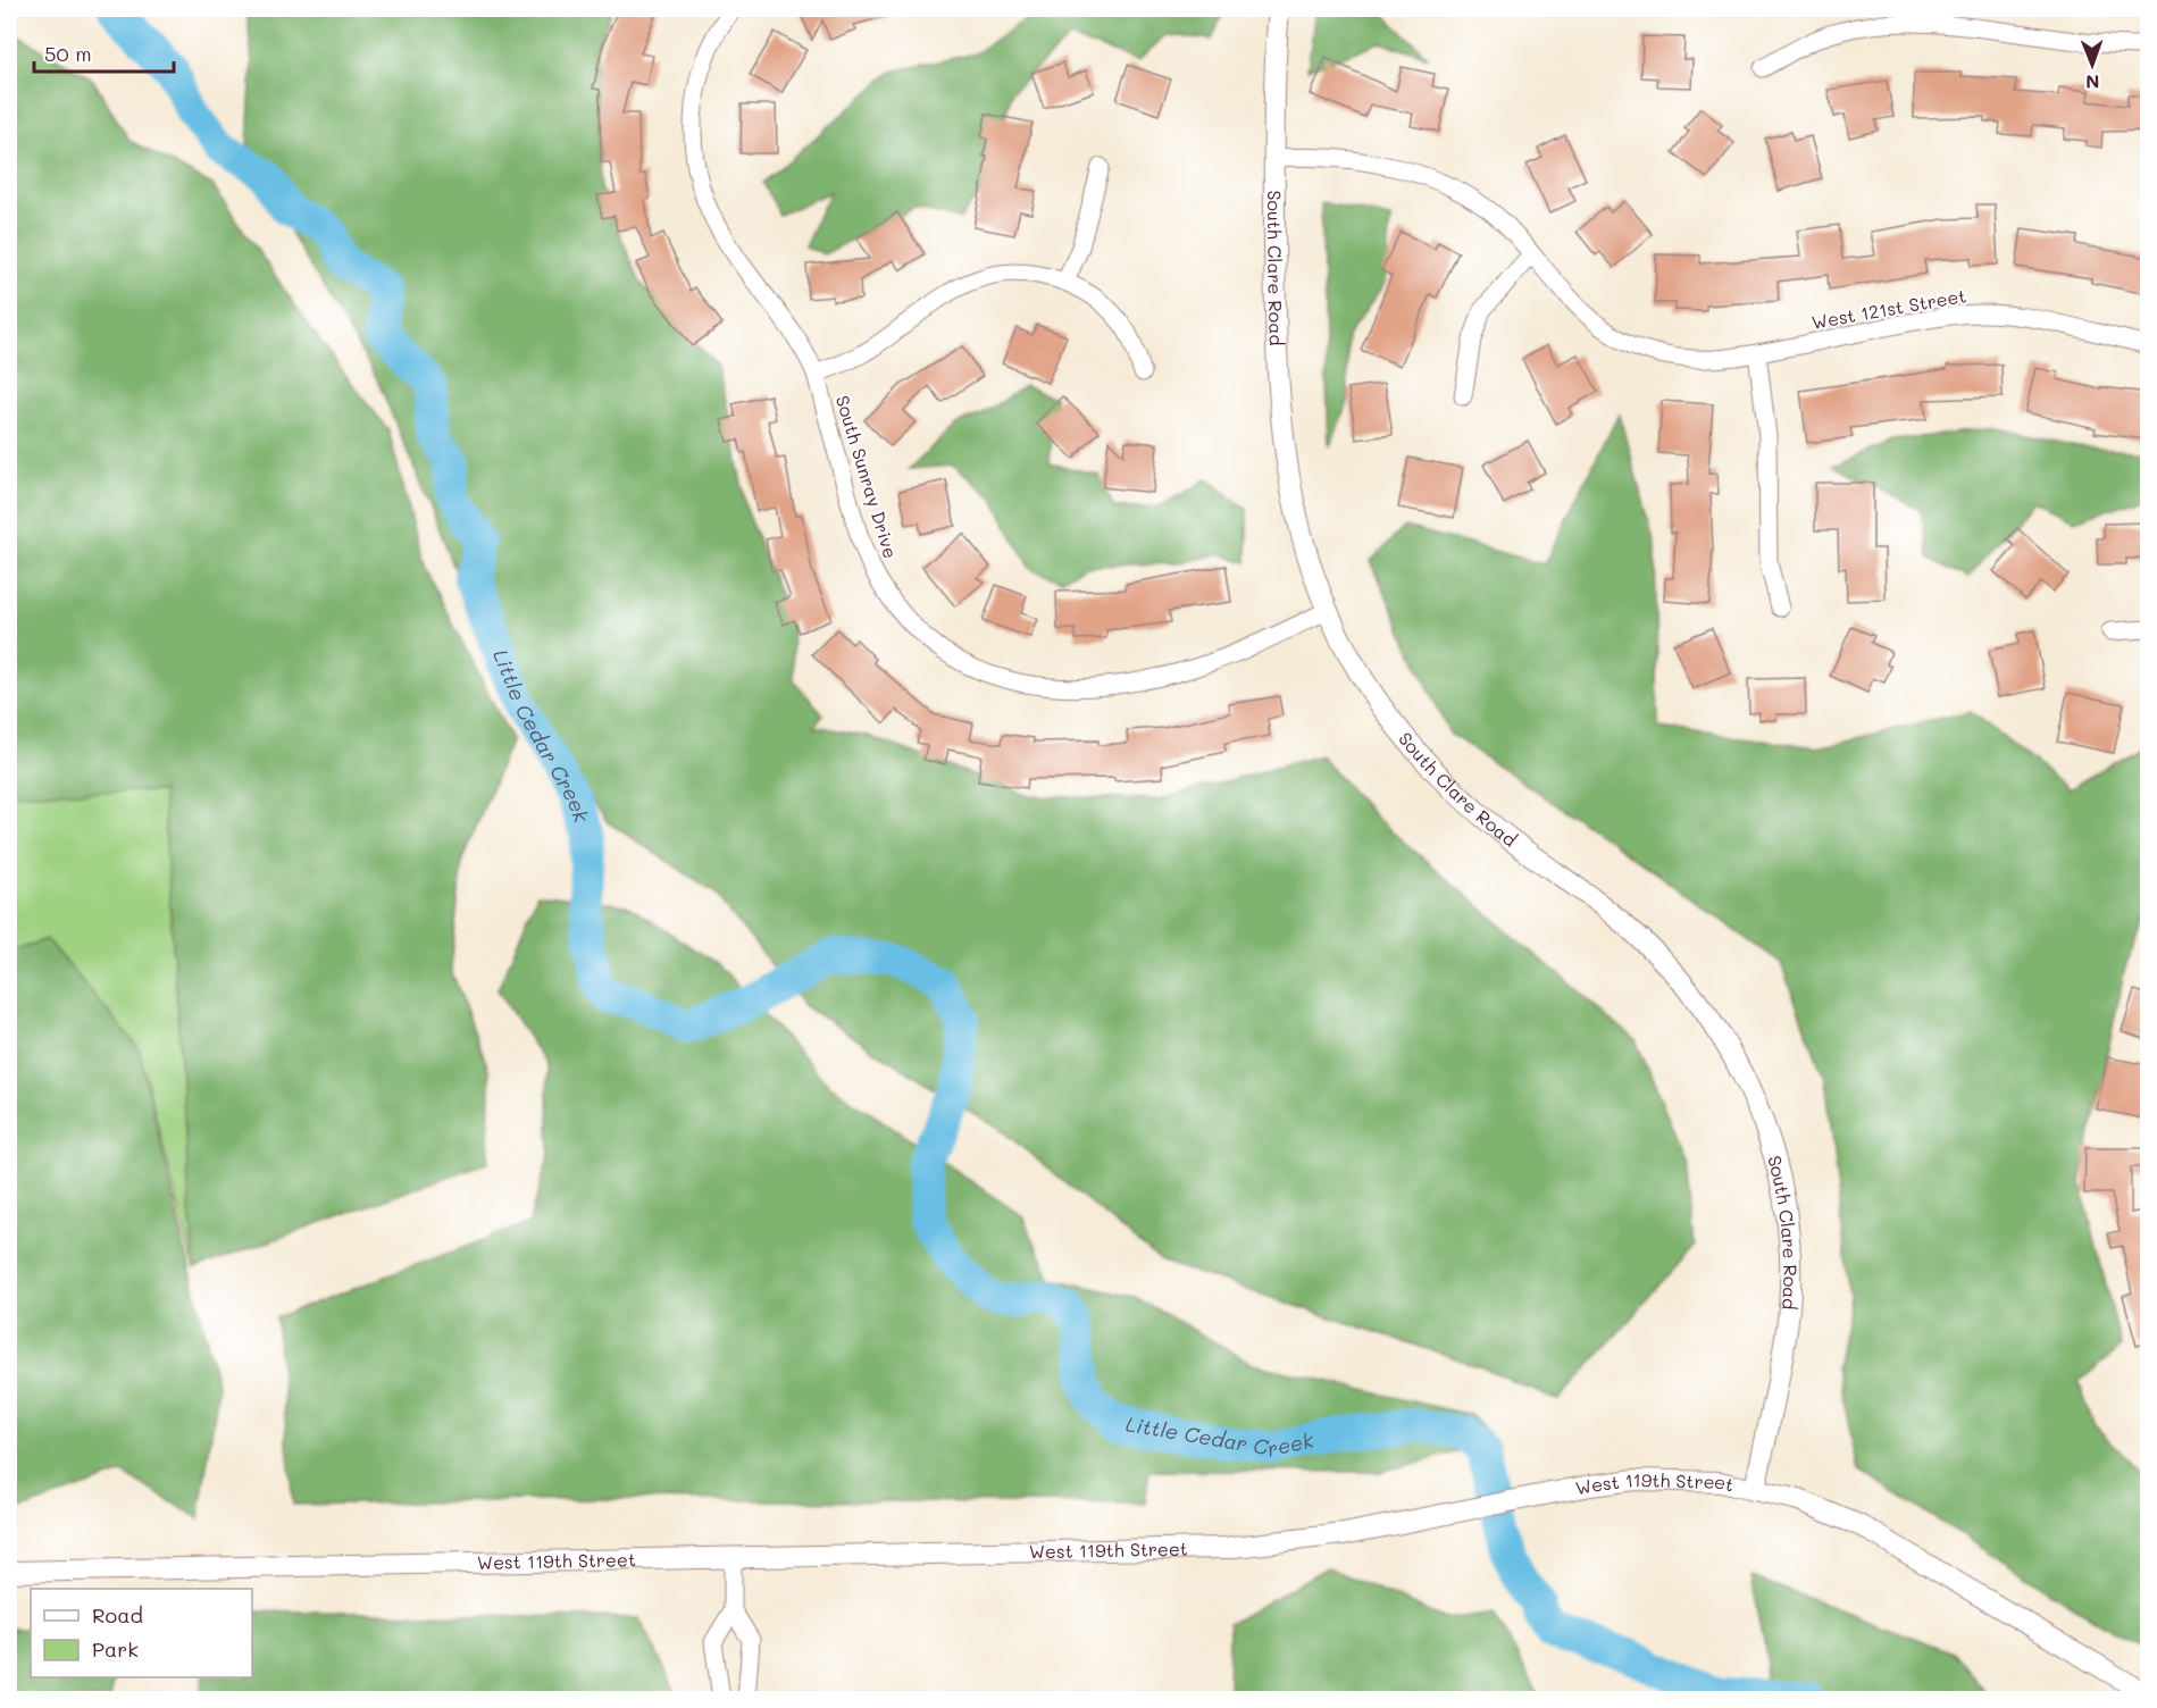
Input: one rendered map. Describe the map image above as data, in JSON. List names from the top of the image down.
{
  "streets": {
    "street": [
      "South Clare Road",
      "West 121st Street",
      "South Sunray Drive",
      "West 119th Street"
    ]
  },
  "crossings": [
    ["South Clare Road", "West 121st Street"],
    ["South Clare Road", "South Sunray Drive"],
    ["South Clare Road", "West 119th Street"]
  ],
  "water": ["Little Cedar Creek"],
  "legend": ["Road", "Park"],
  "scale_bar": "50 m",
  "north": "bottom"
}
